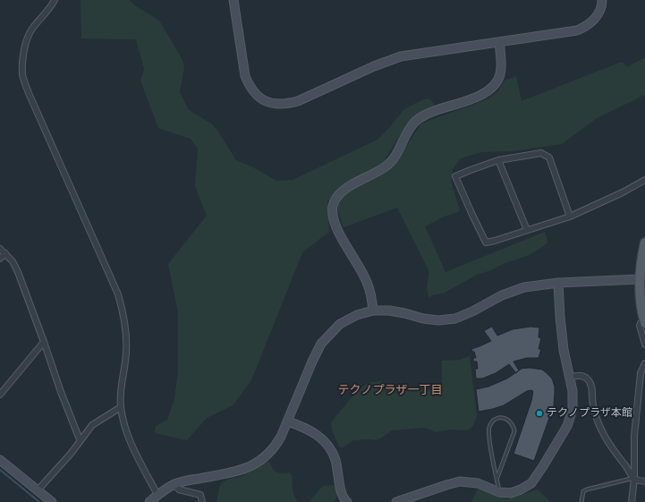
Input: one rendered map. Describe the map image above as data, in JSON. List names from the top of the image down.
{
  "districts": ["テクノプラザ一丁目"],
  "places": ["テクノプラザ本館"]
}
